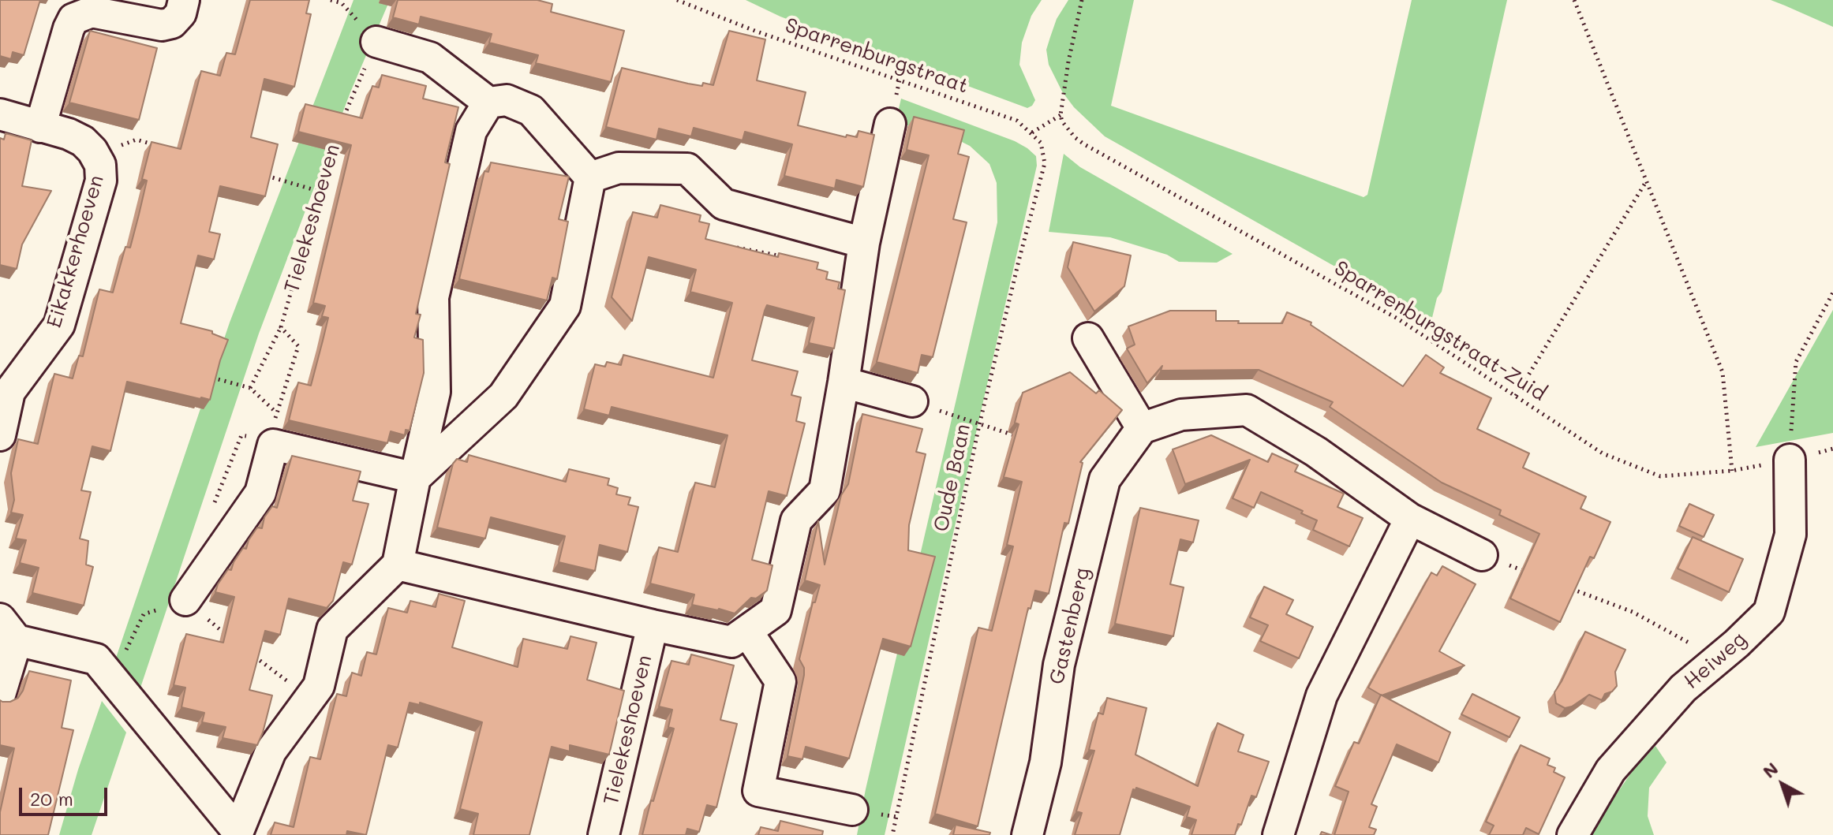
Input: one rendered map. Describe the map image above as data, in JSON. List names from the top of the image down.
{
  "streets": {
    "street": [
      "Tielekeshoeven",
      "Eikakkerhoeven",
      "Gastenberg",
      "Heiweg"
    ],
    "path": ["Sparrenburgstraat", "Sparrenburgstraat-Zuid", "Oude Baan"]
  },
  "crossings": [
    ["Sparrenburgstraat", "Oude Baan"],
    ["Sparrenburgstraat-Zuid", "Heiweg"]
  ],
  "scale_bar": "20 m",
  "north": "top left"
}
